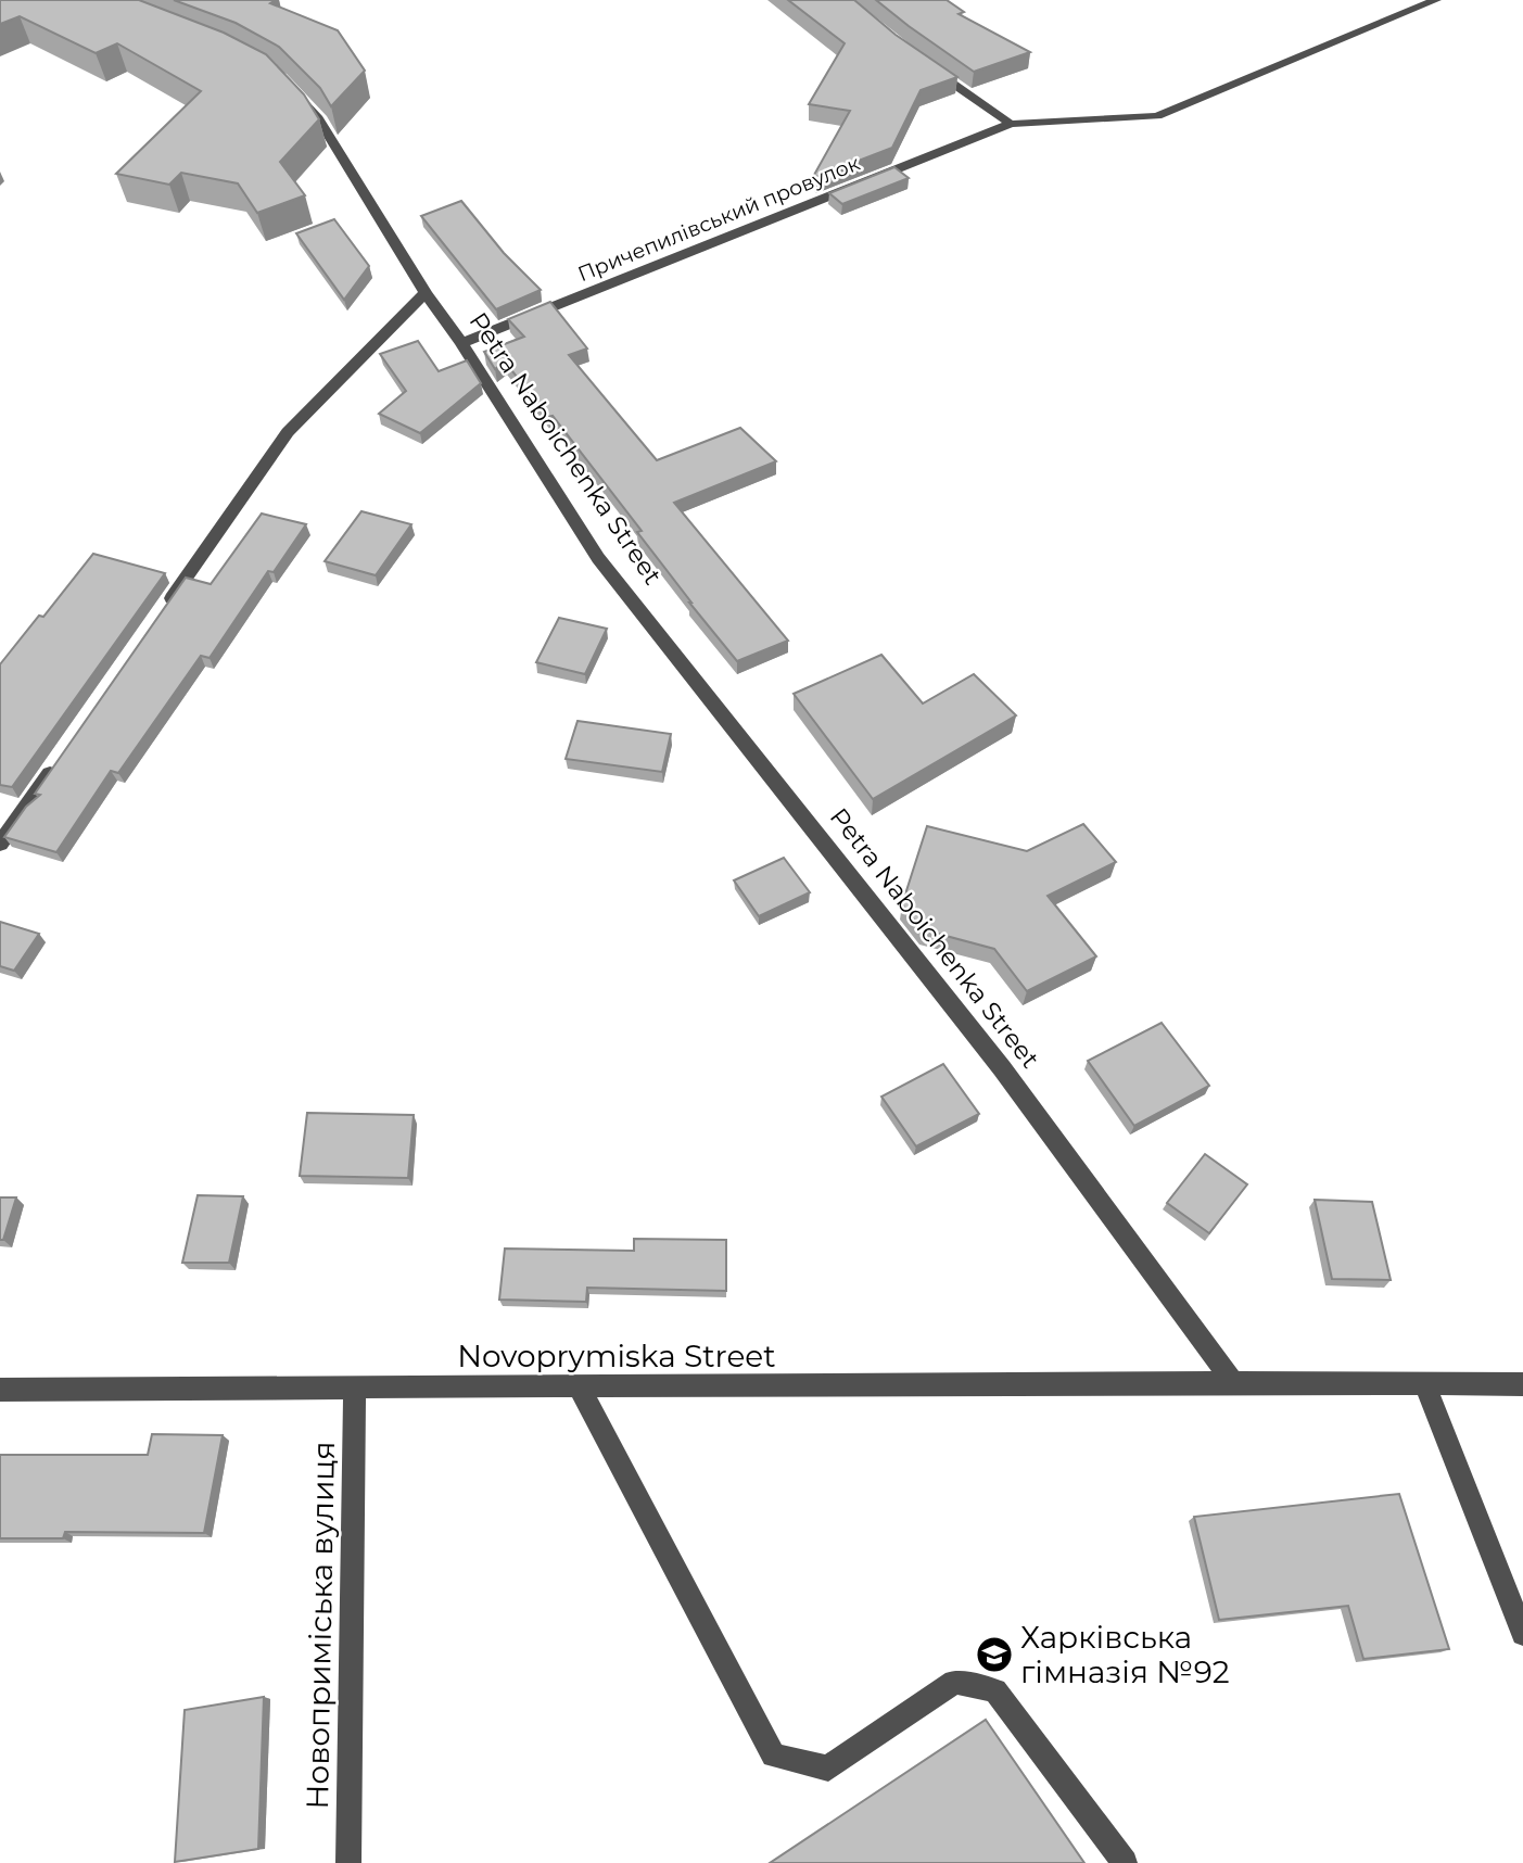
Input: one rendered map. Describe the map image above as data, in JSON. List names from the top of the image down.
{
  "streets": {
    "street": [
      "Причепилівський провулок",
      "Petra Naboichenka Street",
      "Novoprymiska Street",
      "Новоприміська вулиця"
    ]
  },
  "crossings": [
    ["Причепилівський провулок", "Petra Naboichenka Street"],
    ["Petra Naboichenka Street", "Novoprymiska Street"],
    ["Novoprymiska Street", "Новоприміська вулиця"]
  ],
  "places": {
    "school or university": ["Харківська гімназія №92"]
  }
}
